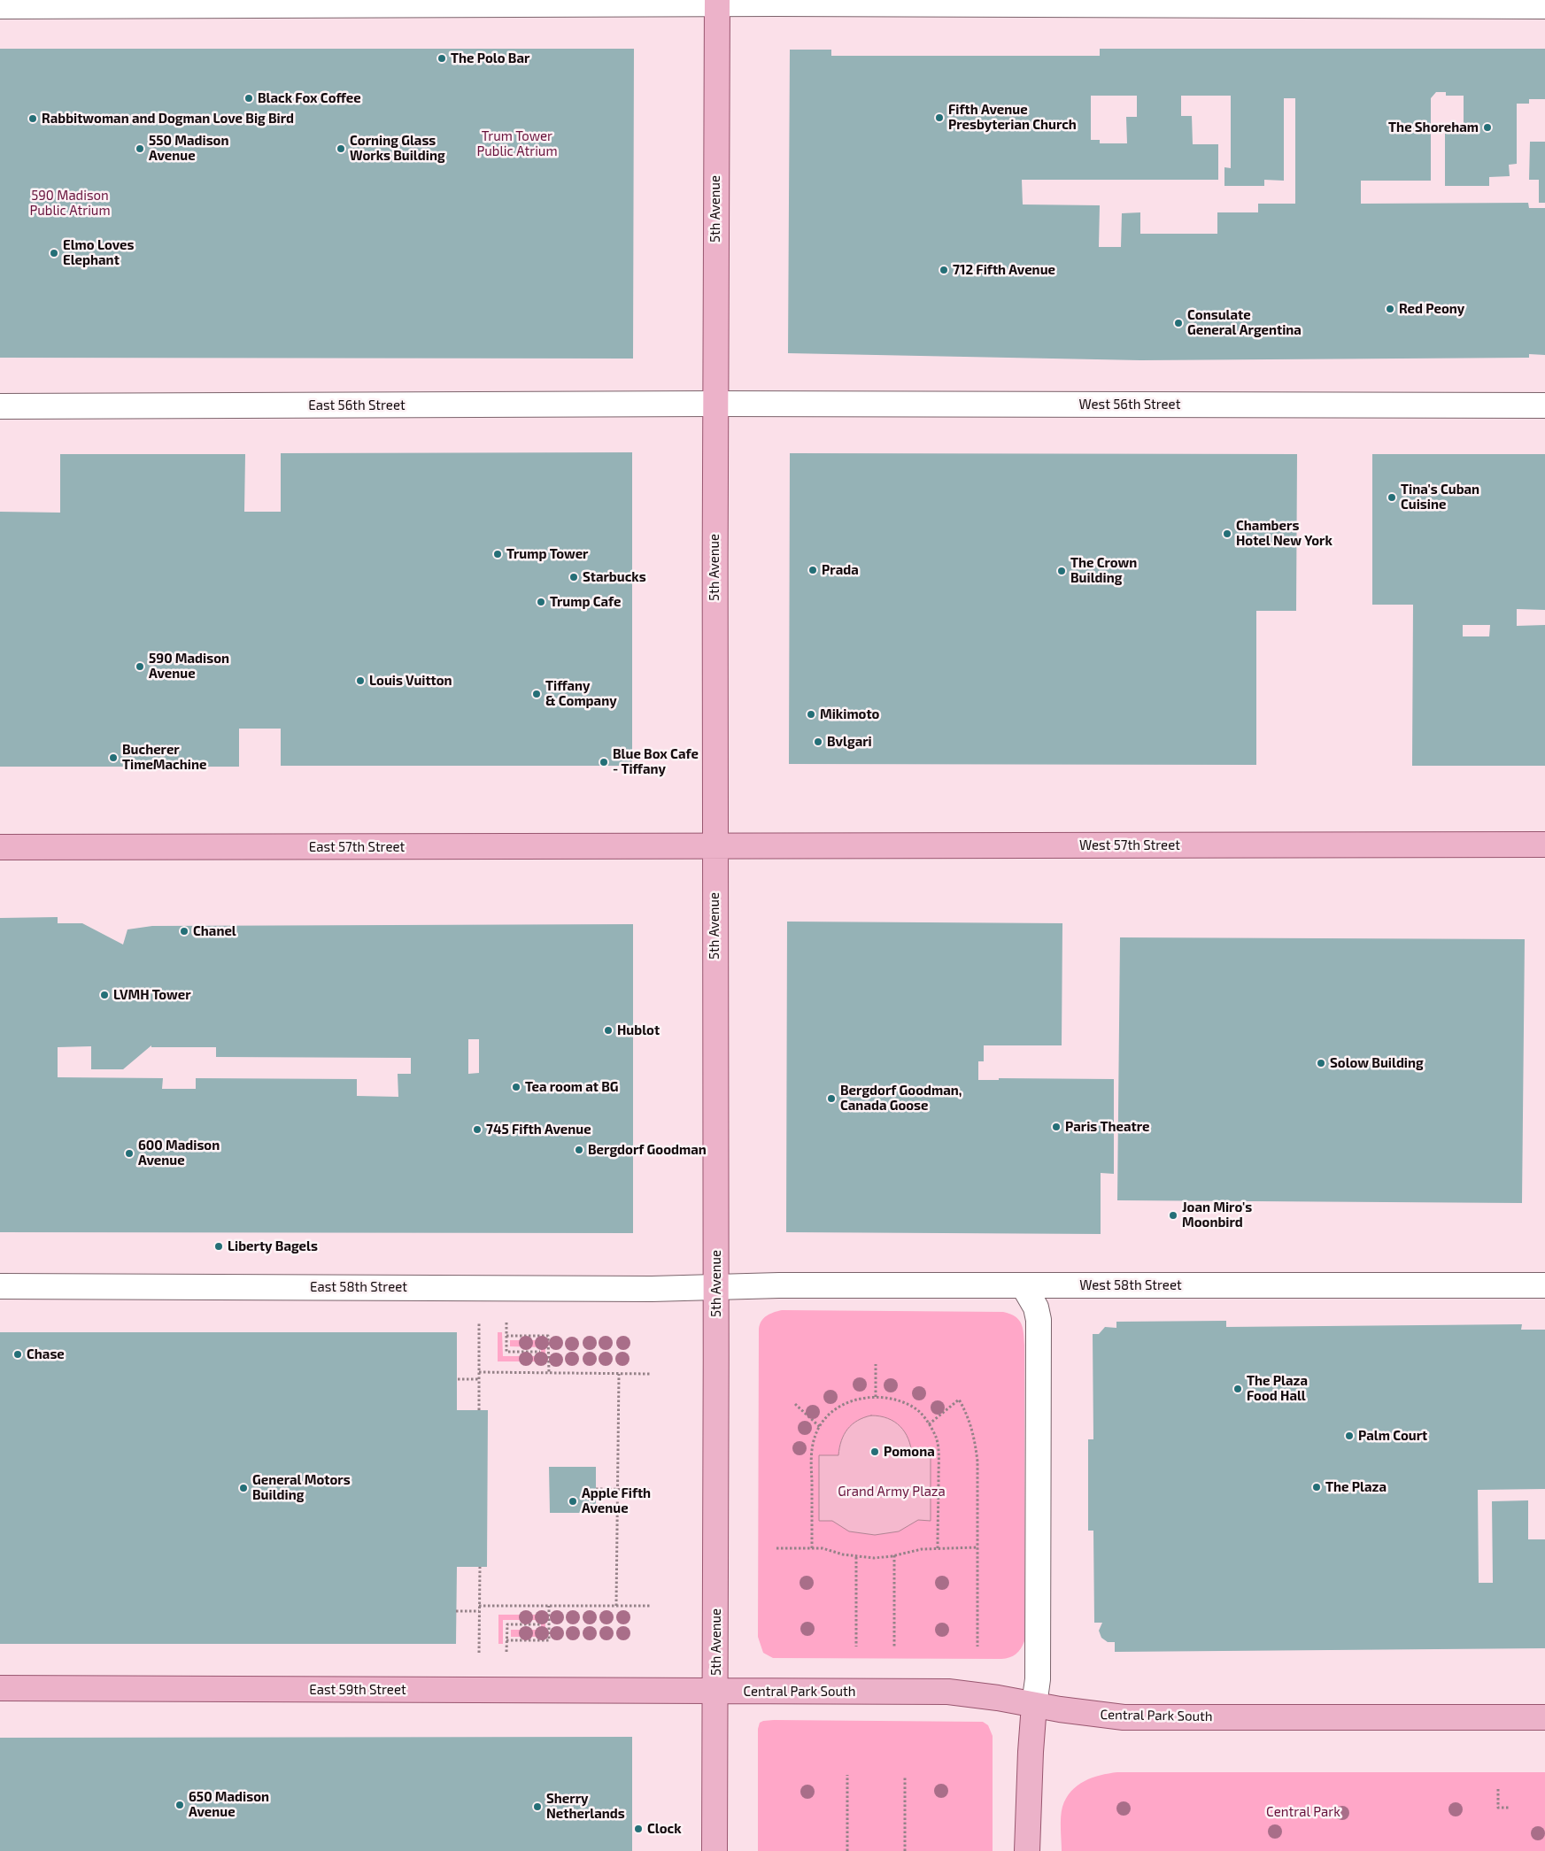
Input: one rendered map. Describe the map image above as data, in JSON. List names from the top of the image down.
{
  "streets": {
    "main road": [
      "5th Avenue",
      "West 57th Street",
      "East 57th Street",
      "East 59th Street",
      "Central Park South"
    ],
    "street": [
      "West 56th Street",
      "East 56th Street",
      "West 58th Street",
      "East 58th Street"
    ]
  },
  "crossings": [
    ["5th Avenue", "West 56th Street"],
    ["5th Avenue", "East 56th Street"],
    ["5th Avenue", "West 57th Street"],
    ["5th Avenue", "East 57th Street"],
    ["5th Avenue", "West 58th Street"],
    ["5th Avenue", "East 58th Street"],
    ["5th Avenue", "East 59th Street"],
    ["5th Avenue", "Central Park South"],
    ["West 56th Street", "East 56th Street"],
    ["West 57th Street", "East 57th Street"],
    ["West 58th Street", "East 58th Street"],
    ["East 59th Street", "Central Park South"]
  ],
  "parks": [
    "Trum Tower Public Atrium",
    "590 Madison Public Atrium",
    "Grand Army Plaza",
    "Central Park"
  ],
  "places": [
    "The Polo Bar",
    "Black Fox Coffee",
    "Fifth Avenue Presbyterian Church",
    "Rabbitwoman and Dogman Love Big Bird",
    "The Shoreham",
    "550 Madison Avenue",
    "Corning Glass Works Building",
    "Elmo Loves Elephant",
    "712 Fifth Avenue",
    "Red Peony",
    "Consulate General Argentina",
    "Tina's Cuban Cuisine",
    "Chambers Hotel New York",
    "Trump Tower",
    "Prada",
    "The Crown Building",
    "Starbucks",
    "Trump Cafe",
    "590 Madison Avenue",
    "Louis Vuitton",
    "Tiffany & Company",
    "Mikimoto",
    "Bvlgari",
    "Bucherer TimeMachine",
    "Blue Box Cafe - Tiffany",
    "Chanel",
    "LVMH Tower",
    "Hublot",
    "Solow Building",
    "Tea room at BG",
    "Bergdorf Goodman, Canada Goose",
    "Paris Theatre",
    "745 Fifth Avenue",
    "Bergdorf Goodman",
    "600 Madison Avenue",
    "Joan Miro's Moonbird",
    "Liberty Bagels",
    "Chase",
    "The Plaza Food Hall",
    "Palm Court",
    "Pomona",
    "The Plaza",
    "General Motors Building",
    "Apple Fifth Avenue",
    "650 Madison Avenue",
    "Sherry Netherlands",
    "Clock"
  ]
}
